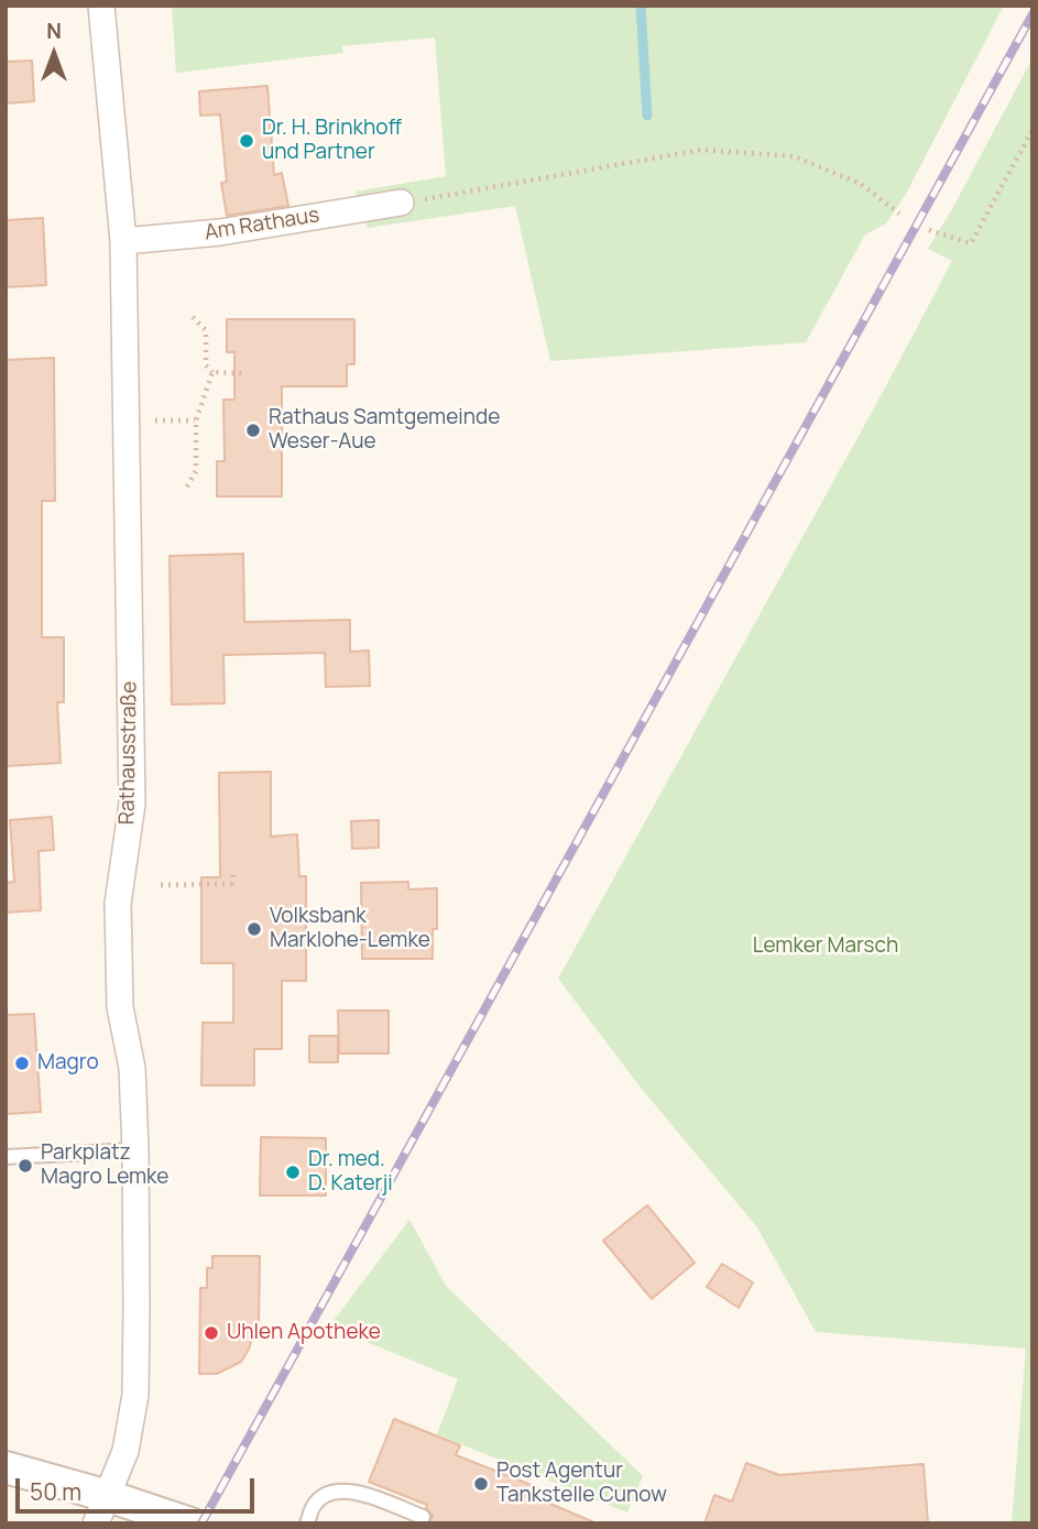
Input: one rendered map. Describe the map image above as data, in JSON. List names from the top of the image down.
{
  "streets": {
    "street": ["Am Rathaus", "Rathausstraße"]
  },
  "crossings": [
    ["Am Rathaus", "Rathausstraße"]
  ],
  "parks": ["Lemker Marsch"],
  "places": [
    "Dr. H. Brinkhoff und Partner",
    "Rathaus Samtgemeinde Weser-Aue",
    "Volksbank Marklohe-Lemke",
    "Magro",
    "Parkplatz Magro Lemke",
    "Dr. med. D. Katerji",
    "Uhlen Apotheke",
    "Post Agentur Tankstelle Cunow"
  ],
  "scale_bar": "50 m",
  "north": "top"
}
